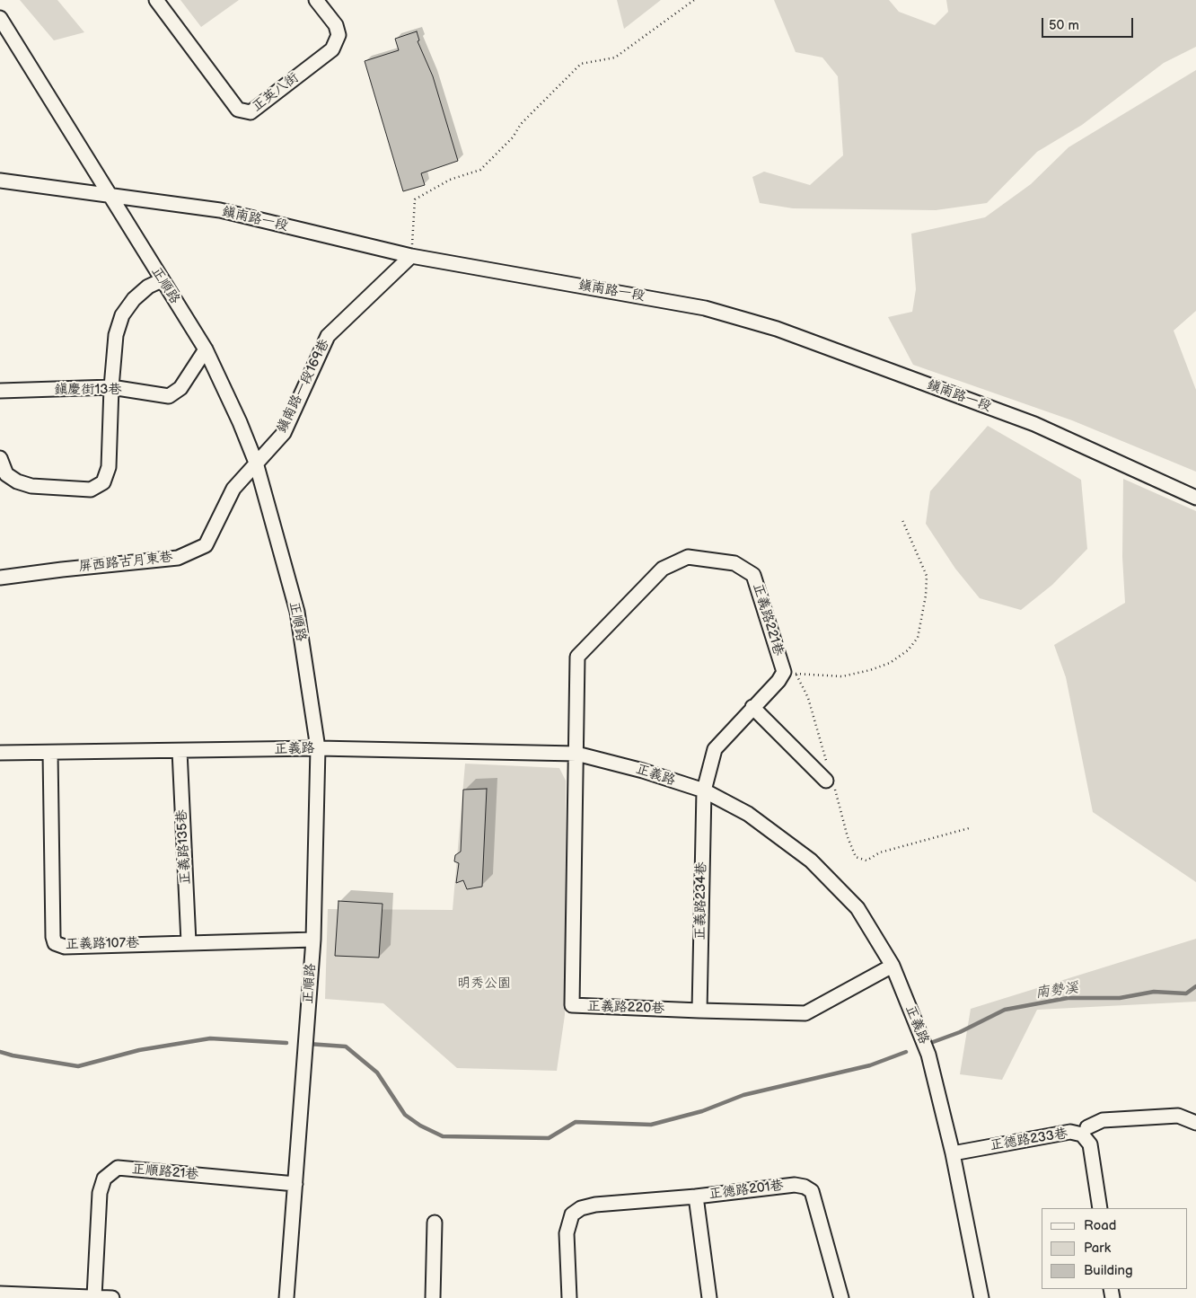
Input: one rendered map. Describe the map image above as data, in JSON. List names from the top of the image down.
{
  "streets": {
    "street": [
      "正英八街",
      "鎮南路一段",
      "正順路",
      "鎮南路一段169巷",
      "鎮慶街13巷",
      "屏西路古月東巷",
      "正義路221巷",
      "正義路",
      "正義路135巷",
      "正義路234巷",
      "正義路107巷",
      "正義路220巷",
      "正德路233巷",
      "正順路21巷",
      "正德路201巷"
    ]
  },
  "crossings": [
    ["鎮南路一段", "正順路"],
    ["鎮南路一段", "鎮南路一段169巷"],
    ["正順路", "鎮南路一段169巷"],
    ["正順路", "鎮慶街13巷"],
    ["正順路", "屏西路古月東巷"],
    ["正順路", "正義路"],
    ["正順路", "正義路107巷"],
    ["正順路", "正順路21巷"],
    ["鎮南路一段169巷", "屏西路古月東巷"],
    ["正義路221巷", "正義路"],
    ["正義路221巷", "正義路234巷"],
    ["正義路221巷", "正義路220巷"],
    ["正義路", "正義路135巷"],
    ["正義路", "正義路234巷"],
    ["正義路", "正義路107巷"],
    ["正義路", "正義路220巷"],
    ["正義路", "正德路233巷"],
    ["正義路135巷", "正義路107巷"],
    ["正義路234巷", "正義路220巷"]
  ],
  "water": ["南勢溪"],
  "parks": ["明秀公園"],
  "legend": ["Road", "Park", "Building"],
  "scale_bar": "50 m"
}
